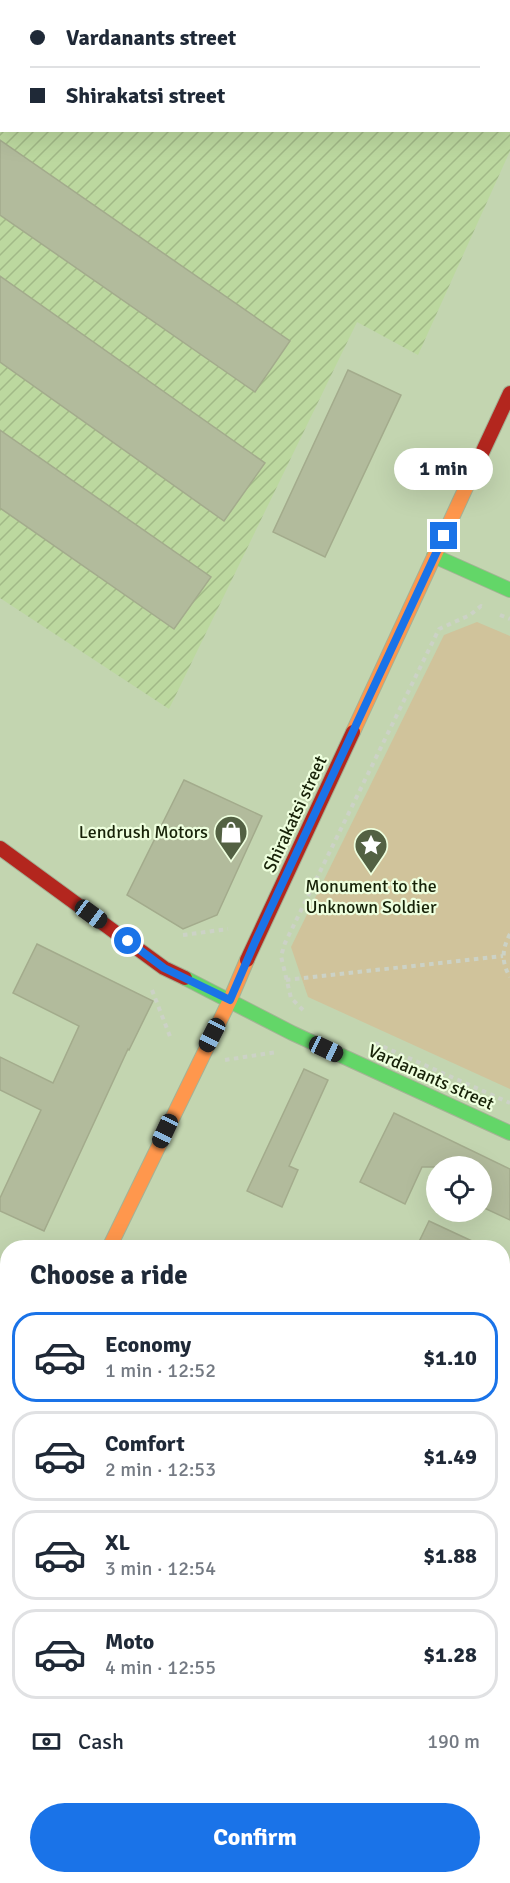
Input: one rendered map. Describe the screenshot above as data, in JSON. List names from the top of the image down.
{
  "streets": {
    "street": ["Shirakatsi street", "Vardanants street"]
  },
  "crossings": [
    ["Shirakatsi street", "Vardanants street"]
  ],
  "places": {
    "shop": ["Lendrush Motors"],
    "place": ["Monument to the Unknown Soldier"]
  },
  "page": {
    "banner": ["Vardanants street", "Shirakatsi street"],
    "bubble": "1 min",
    "heading": "Choose a ride",
    "list": [
      {
        "name": "Economy",
        "note": "1 min · 12:52",
        "value": "$1.10"
      },
      {
        "name": "Comfort",
        "note": "2 min · 12:53",
        "value": "$1.49"
      },
      {
        "name": "XL",
        "note": "3 min · 12:54",
        "value": "$1.88"
      },
      {
        "name": "Moto",
        "note": "4 min · 12:55",
        "value": "$1.28"
      }
    ],
    "pay": ["Cash", "190 m"],
    "buttons": "Confirm"
  }
}
